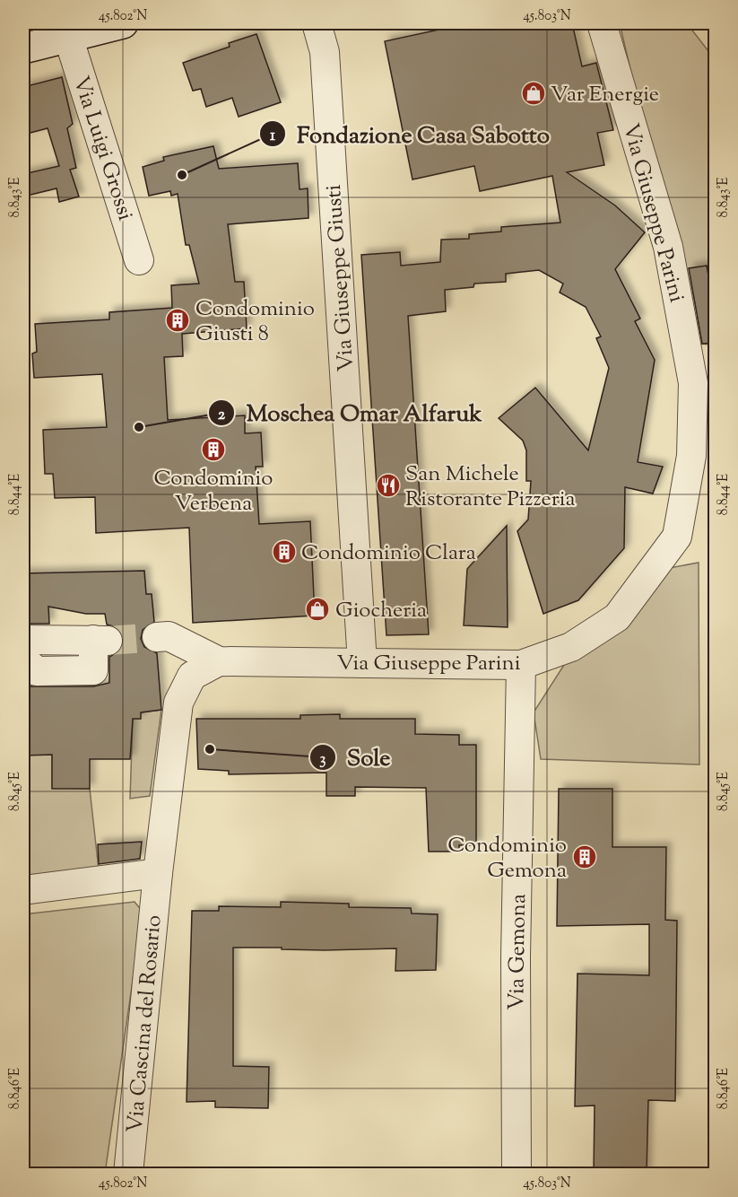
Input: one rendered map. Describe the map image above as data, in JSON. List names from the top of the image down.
{
  "streets": {
    "street": [
      "Via Luigi Grossi",
      "Via Giuseppe Parini",
      "Via Giuseppe Giusti",
      "Via Gemona",
      "Via Cascina del Rosario"
    ]
  },
  "crossings": [
    ["Via Giuseppe Parini", "Via Giuseppe Giusti"],
    ["Via Giuseppe Parini", "Via Gemona"],
    ["Via Giuseppe Parini", "Via Cascina del Rosario"]
  ],
  "places": {
    "shop": ["Var Energie", "Giocheria"],
    "other": ["Fondazione Casa Sabotto", "Moschea Omar Alfaruk", "Sole"],
    "building": [
      "Condominio Giusti 8",
      "Condominio Verbena",
      "Condominio Clara",
      "Condominio Gemona"
    ],
    "restaurant": ["San Michele Ristorante Pizzeria"]
  },
  "coordinates": [
    "45.802°N",
    "45.803°N",
    "8.843°E",
    "8.844°E",
    "8.845°E",
    "8.846°E"
  ]
}
